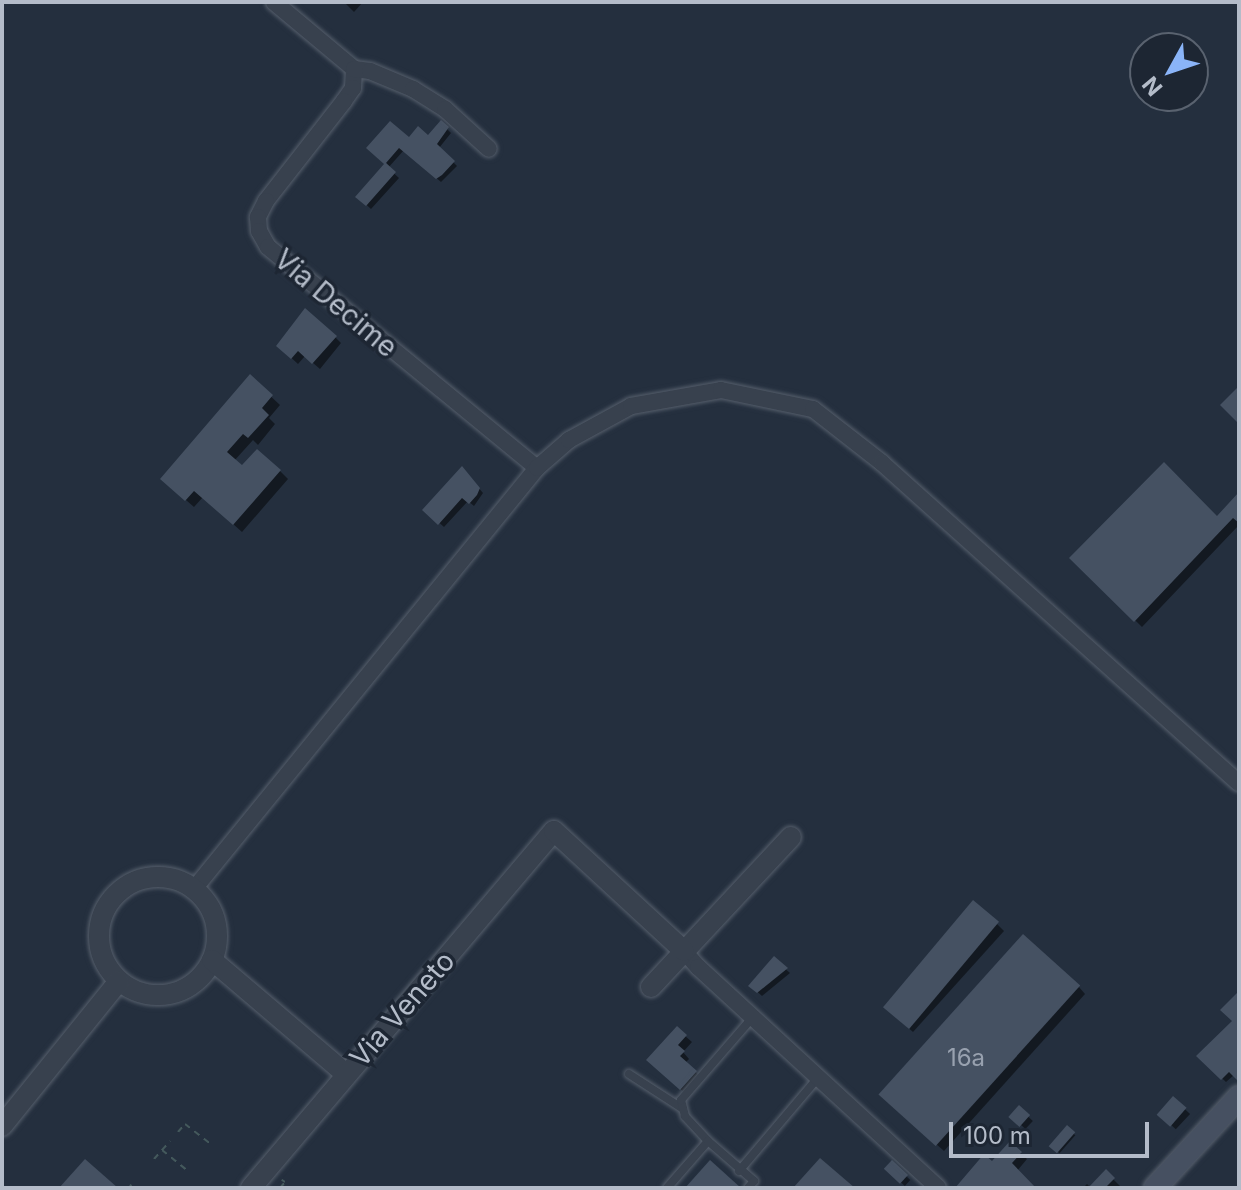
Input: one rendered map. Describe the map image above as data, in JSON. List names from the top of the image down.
{
  "streets": {
    "street": ["Via Decime", "Via Veneto"]
  },
  "house_numbers": ["16a"],
  "scale_bar": "100 m",
  "north": "bottom left"
}
